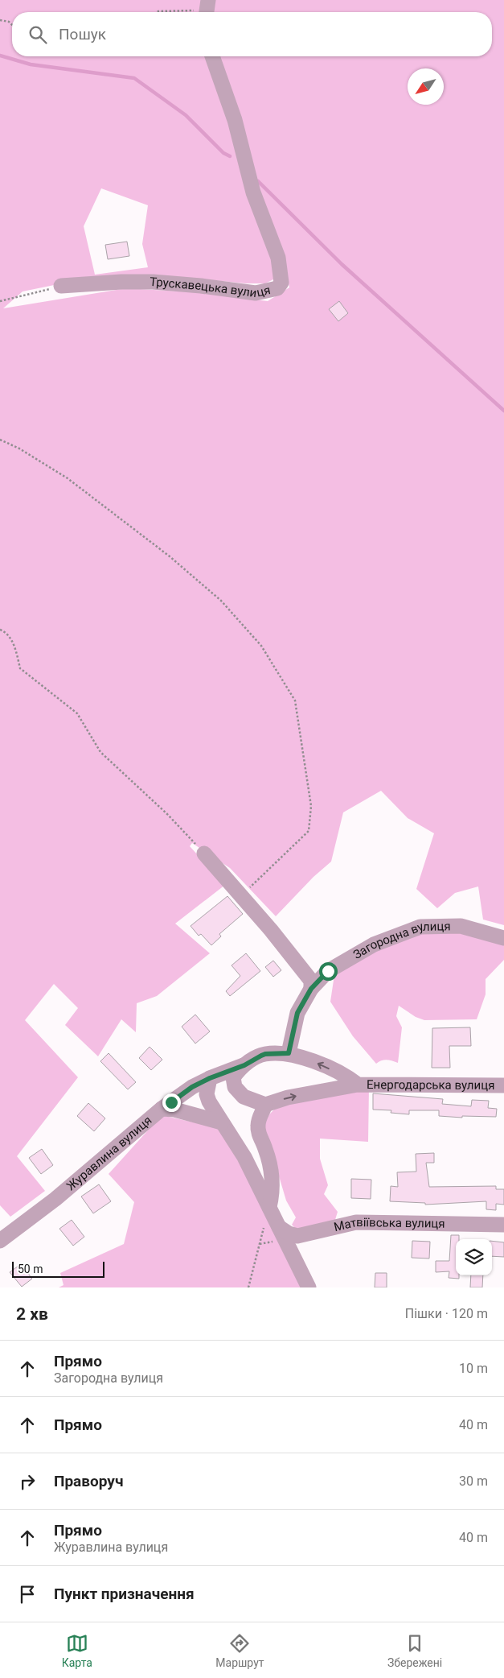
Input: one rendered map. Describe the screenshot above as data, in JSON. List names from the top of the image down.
{
  "streets": {
    "street": [
      "Трускавецька вулиця",
      "Загородна вулиця",
      "Енергодарська вулиця",
      "Журавлина вулиця",
      "Матвіївська вулиця"
    ]
  },
  "crossings": [
    ["Загородна вулиця", "Журавлина вулиця"],
    ["Енергодарська вулиця", "Журавлина вулиця"]
  ],
  "one_way": ["Енергодарська вулиця"],
  "scale_bar": "50 m",
  "north": "bottom left",
  "page": {
    "search": "Пошук",
    "scale": "50 m",
    "heading": ["2 хв", "Пішки · 120 m"],
    "list": [
      ["Прямо", "Загородна вулиця", "10 m"],
      ["Прямо", "40 m"],
      ["Праворуч", "30 m"],
      ["Прямо", "Журавлина вулиця", "40 m"],
      "Пункт призначення"
    ],
    "nav": ["Карта", "Маршрут", "Збережені"]
  }
}
